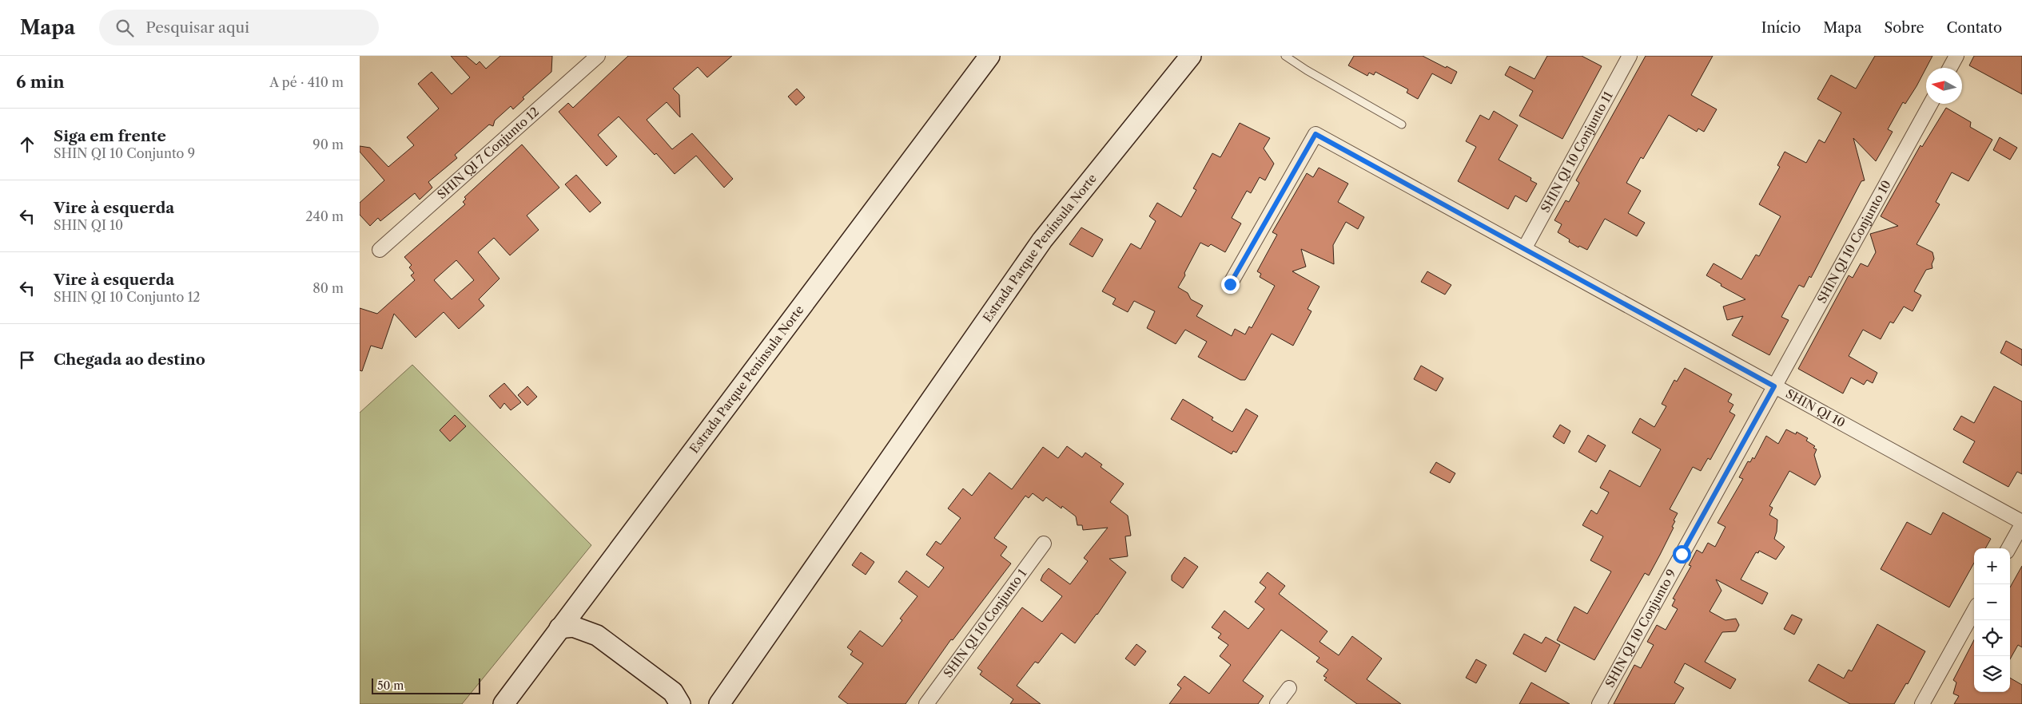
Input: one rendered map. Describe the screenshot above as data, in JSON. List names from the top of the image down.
{
  "streets": {
    "main road": ["Estrada Parque Península Norte"],
    "street": [
      "SHIN QI 10 Conjunto 11",
      "SHIN QI 7 Conjunto 12",
      "SHIN QI 10 Conjunto 10",
      "SHIN QI 10",
      "SHIN QI 10 Conjunto 1",
      "SHIN QI 10 Conjunto 9"
    ]
  },
  "crossings": [
    ["SHIN QI 10 Conjunto 11", "SHIN QI 10"],
    ["SHIN QI 10 Conjunto 10", "SHIN QI 10"],
    ["SHIN QI 10 Conjunto 10", "SHIN QI 10 Conjunto 9"],
    ["SHIN QI 10", "SHIN QI 10 Conjunto 9"]
  ],
  "scale_bar": "50 m",
  "north": "left",
  "page": {
    "header": "Mapa",
    "search": "Pesquisar aqui",
    "nav": [
      "Início",
      "Mapa",
      "Sobre",
      "Contato"
    ],
    "heading": ["6 min", "A pé · 410 m"],
    "list": [
      ["Siga em frente", "SHIN QI 10 Conjunto 9", "90 m"],
      ["Vire à esquerda", "SHIN QI 10", "240 m"],
      ["Vire à esquerda", "SHIN QI 10 Conjunto 12", "80 m"],
      "Chegada ao destino"
    ],
    "map_buttons": ["+", "−"],
    "scale": "50 m"
  }
}
